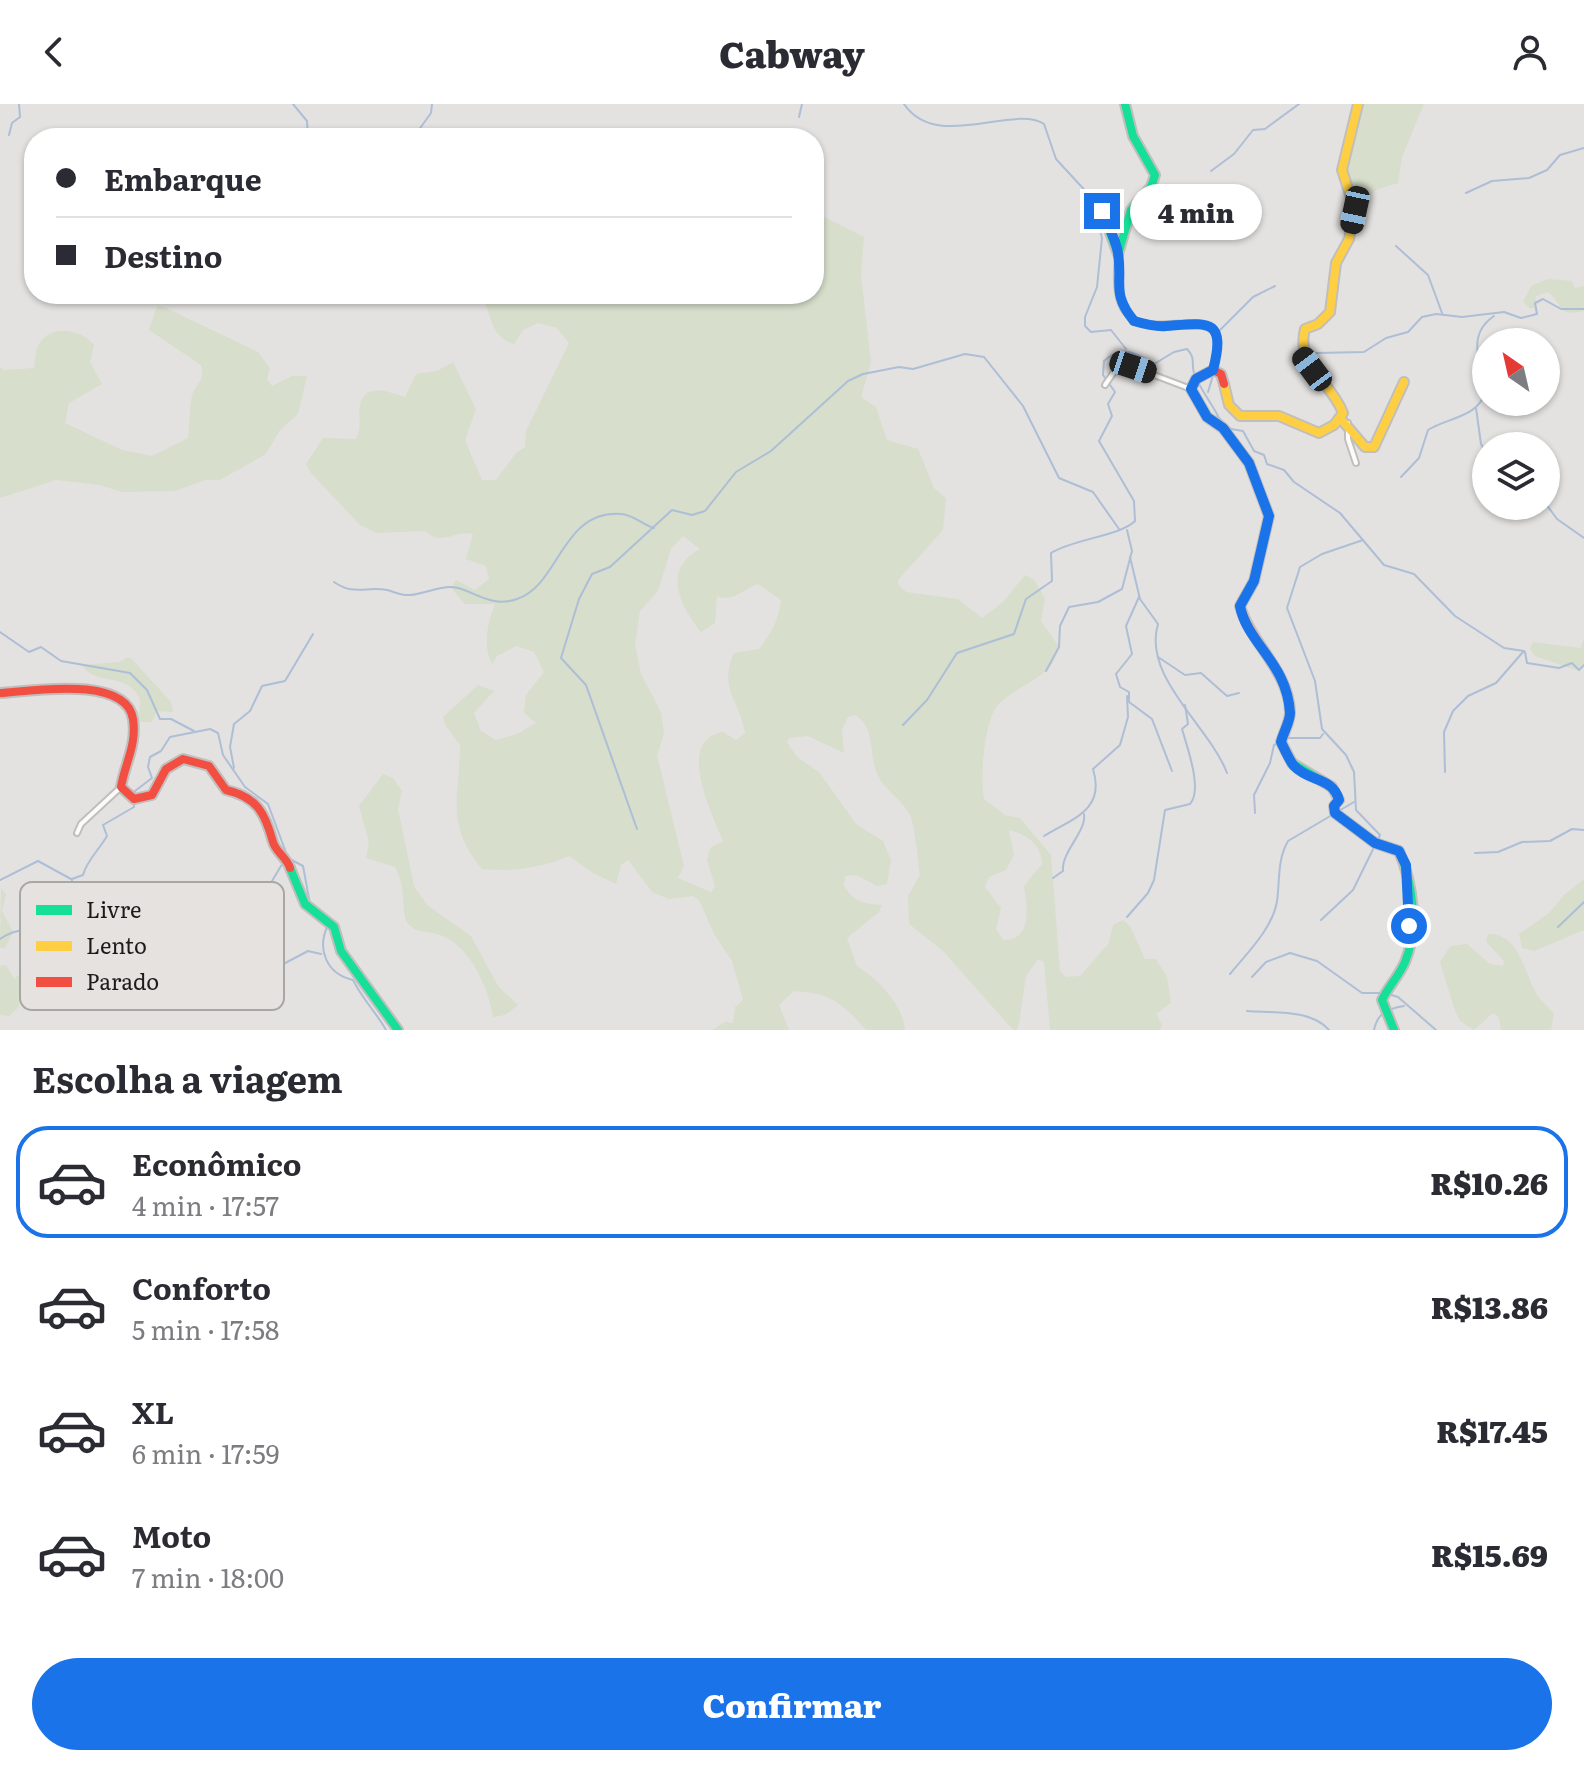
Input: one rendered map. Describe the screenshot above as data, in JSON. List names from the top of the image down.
{
  "legend": ["Livre", "Lento", "Parado"],
  "north": "top left",
  "page": {
    "header": "Cabway",
    "banner": ["Embarque", "Destino"],
    "bubble": "4 min",
    "heading": "Escolha a viagem",
    "list": [
      {
        "name": "Econômico",
        "note": "4 min · 17:57",
        "value": "R$10.26"
      },
      {
        "name": "Conforto",
        "note": "5 min · 17:58",
        "value": "R$13.86"
      },
      {
        "name": "XL",
        "note": "6 min · 17:59",
        "value": "R$17.45"
      },
      {
        "name": "Moto",
        "note": "7 min · 18:00",
        "value": "R$15.69"
      }
    ],
    "buttons": "Confirmar"
  }
}
